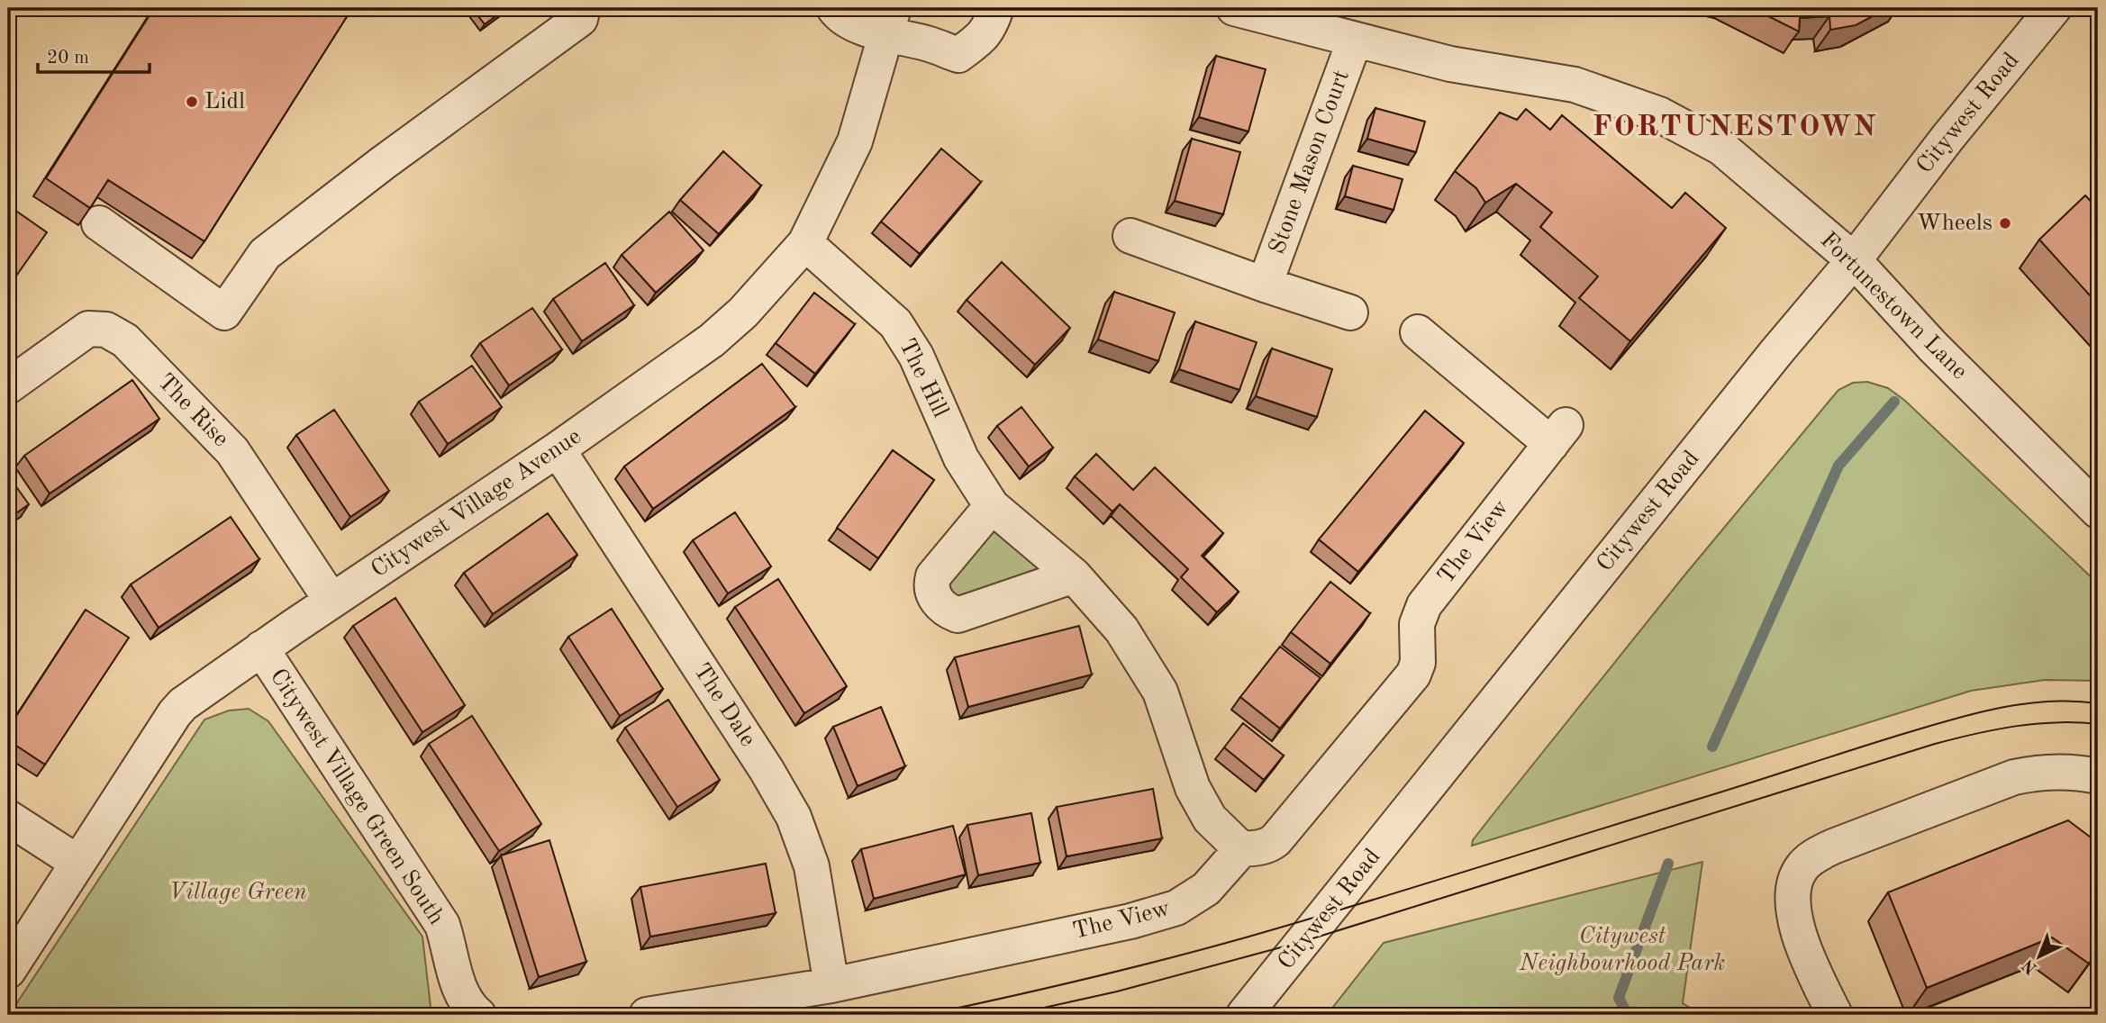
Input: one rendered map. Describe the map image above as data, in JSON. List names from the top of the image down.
{
  "streets": {
    "street": [
      "Citywest Road",
      "Stone Mason Court",
      "Fortunestown Lane",
      "The Hill",
      "The Rise",
      "Citywest Village Avenue",
      "The View",
      "The Dale",
      "Citywest Village Green South"
    ]
  },
  "crossings": [
    ["Citywest Road", "Fortunestown Lane"],
    ["Stone Mason Court", "Fortunestown Lane"],
    ["The Hill", "Citywest Village Avenue"],
    ["The Hill", "The View"],
    ["The Rise", "Citywest Village Avenue"],
    ["Citywest Village Avenue", "The Dale"],
    ["Citywest Village Avenue", "Citywest Village Green South"],
    ["The View", "The Dale"]
  ],
  "districts": ["FORTUNESTOWN"],
  "parks": ["Village Green", "Citywest Neighbourhood Park"],
  "places": ["Lidl", "Wheels"],
  "scale_bar": "20 m",
  "north": "bottom left"
}
